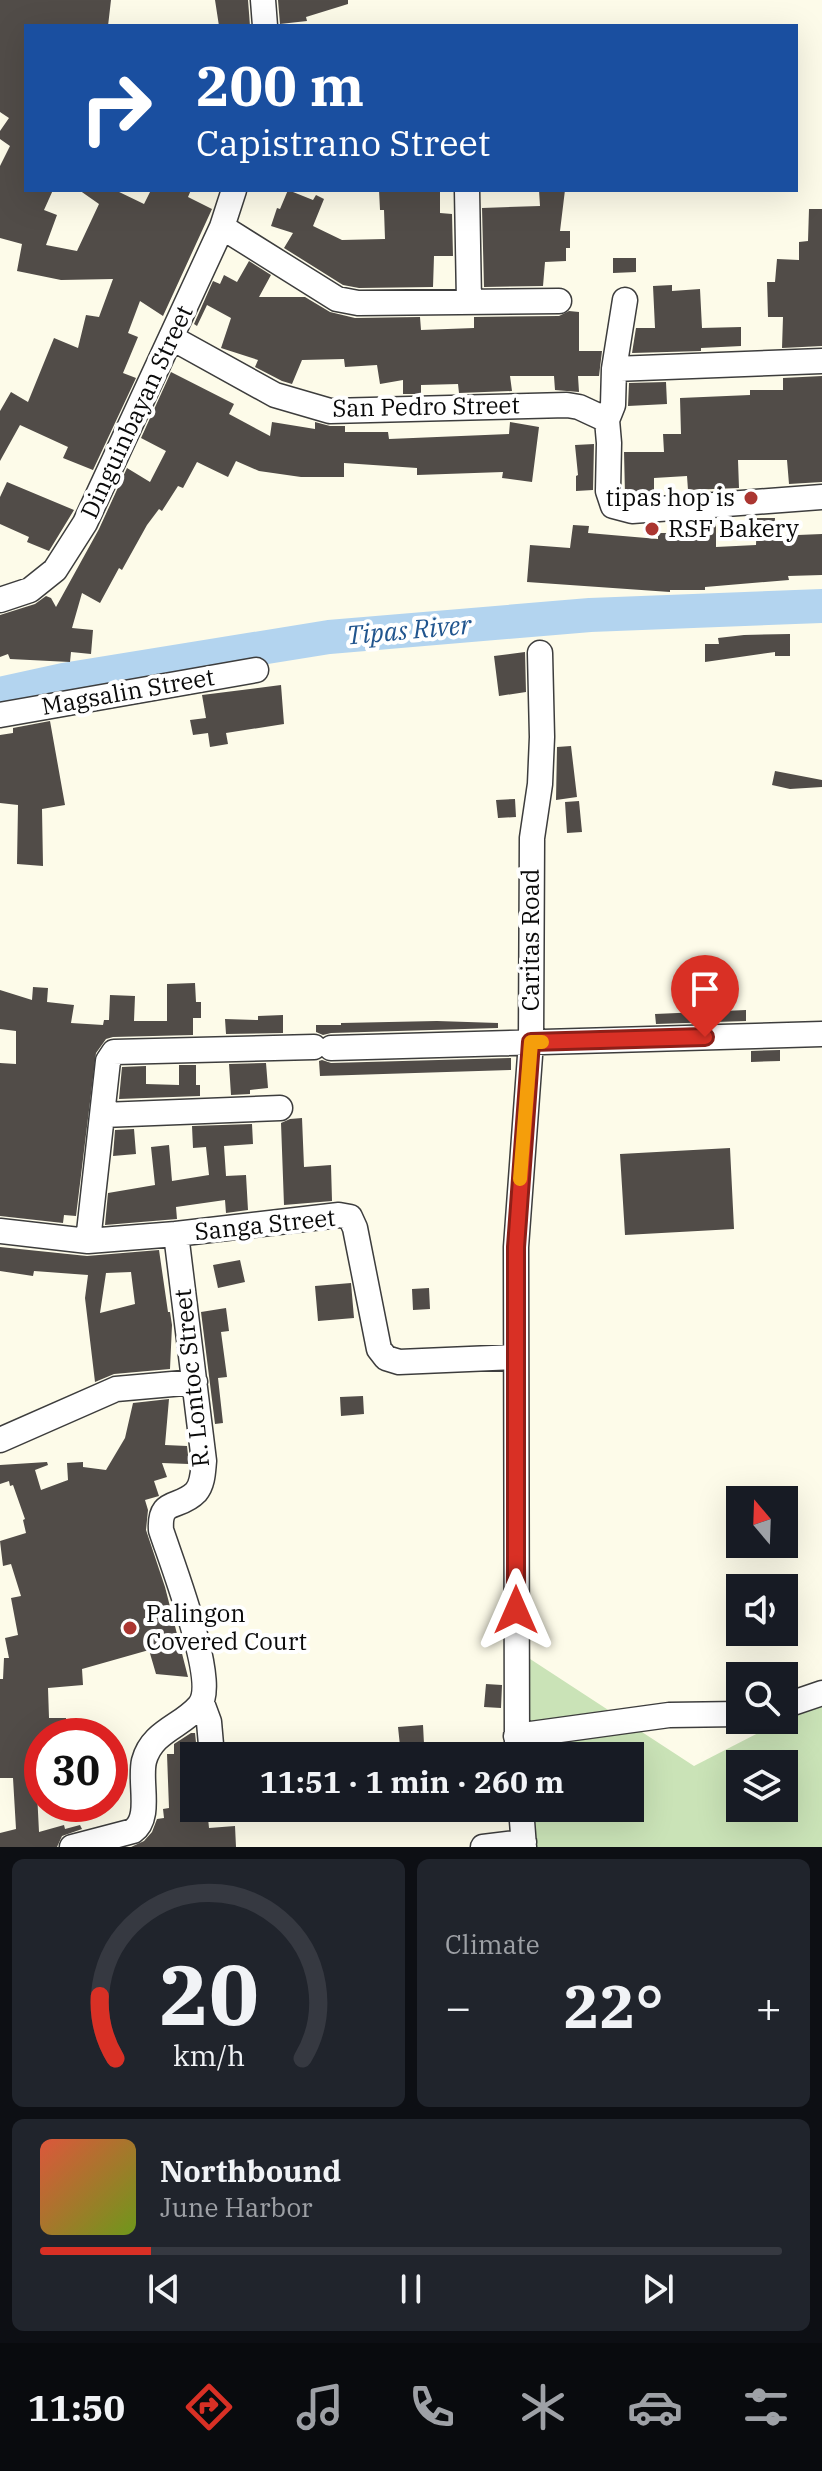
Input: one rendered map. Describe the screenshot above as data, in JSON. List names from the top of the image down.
{
  "streets": {
    "street": [
      "San Pedro Street",
      "Dinguinbayan Street",
      "Magsalin Street",
      "Caritas Road",
      "Sanga Street",
      "R. Lontoc Street"
    ]
  },
  "crossings": [
    ["San Pedro Street", "Dinguinbayan Street"],
    ["Caritas Road", "Sanga Street"],
    ["Sanga Street", "R. Lontoc Street"]
  ],
  "water": ["Tipas River"],
  "places": ["tipas hop is", "RSF Bakery", "Palingon Covered Court"],
  "north": "top",
  "page": {
    "turn": ["200 m", "Capistrano Street"],
    "limit": "30",
    "trip": "11:51 · 1 min · 260 m",
    "tile": "Climate",
    "heat": ["−", "22°", "+"],
    "song": ["Northbound", "June Harbor"],
    "tabs": "11:50",
    "gauge": ["20", "km/h"]
  }
}
